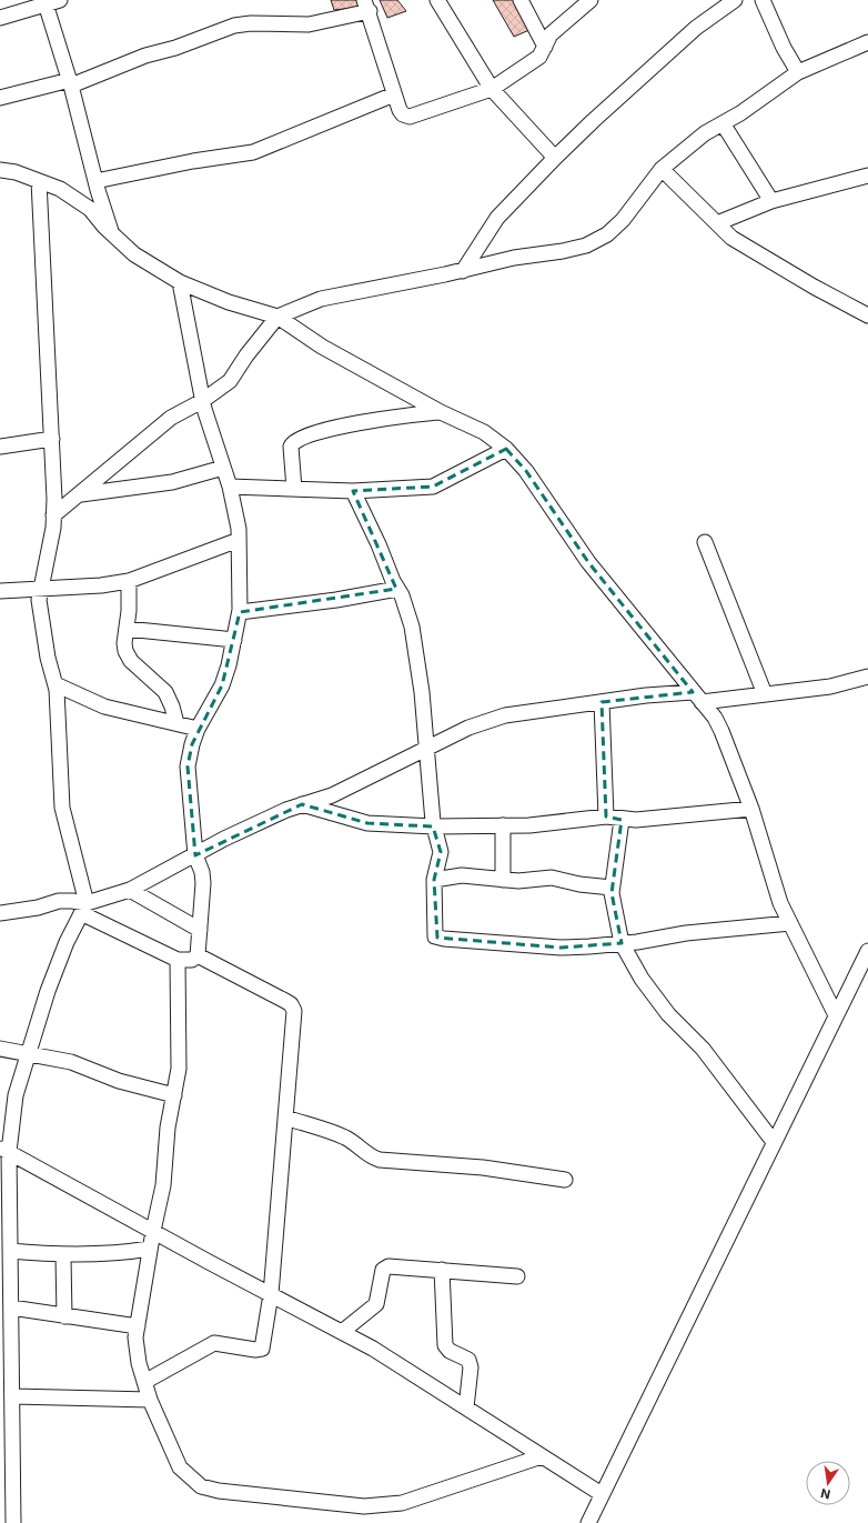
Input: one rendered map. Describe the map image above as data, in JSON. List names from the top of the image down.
{
  "north": "bottom"
}
